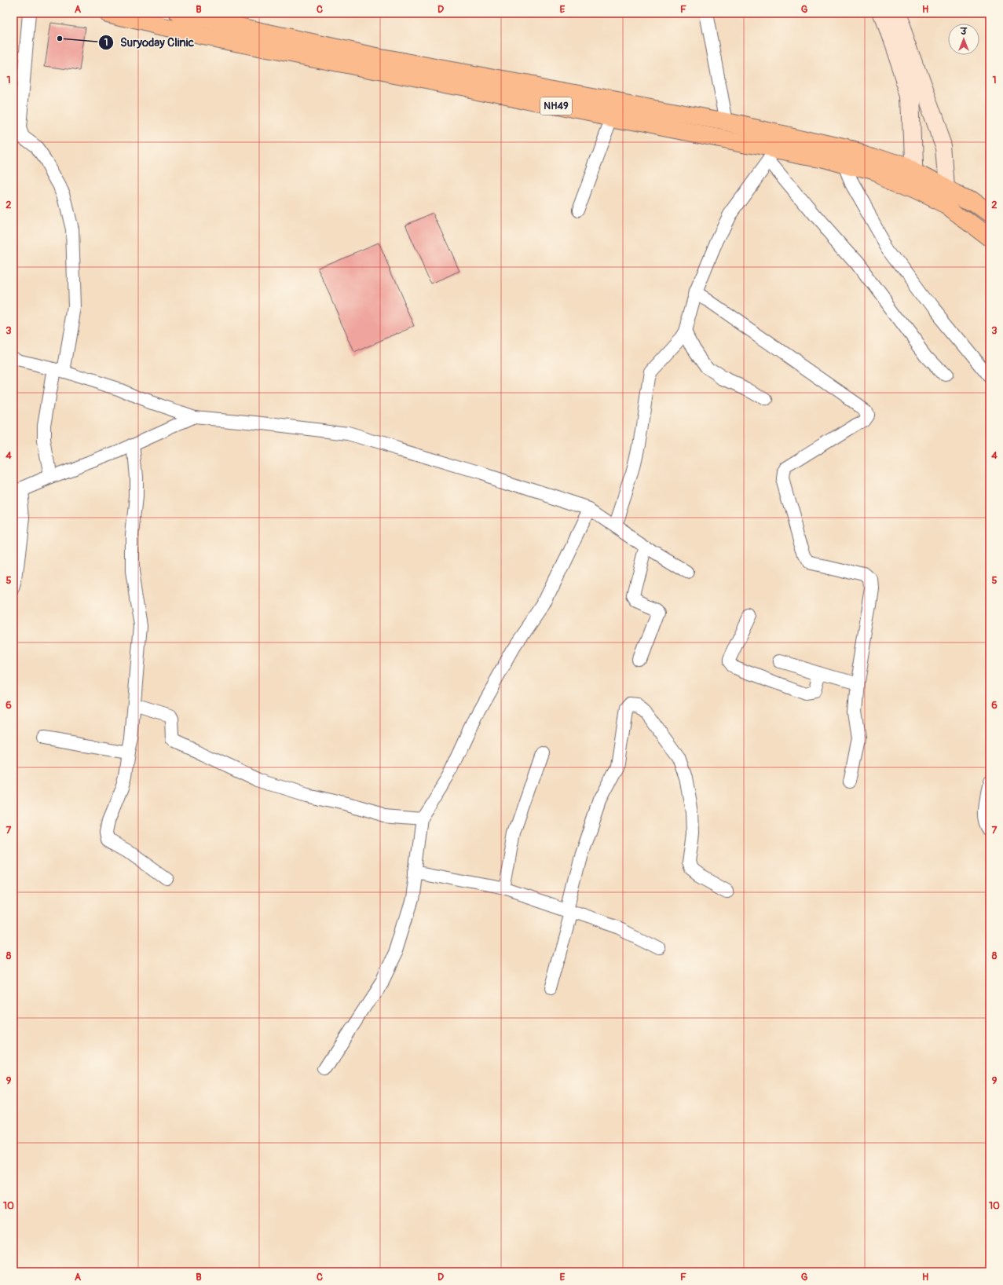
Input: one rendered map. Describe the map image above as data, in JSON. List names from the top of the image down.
{
  "streets": {
    "highway": ["NH49"]
  },
  "places": ["Suryoday Clinic"],
  "north": "top",
  "grid": {
    "columns": [
      "A",
      "B",
      "C",
      "D",
      "E",
      "F",
      "G",
      "H"
    ],
    "rows": [
      "1",
      "2",
      "3",
      "4",
      "5",
      "6",
      "7",
      "8",
      "9",
      "10"
    ]
  }
}
